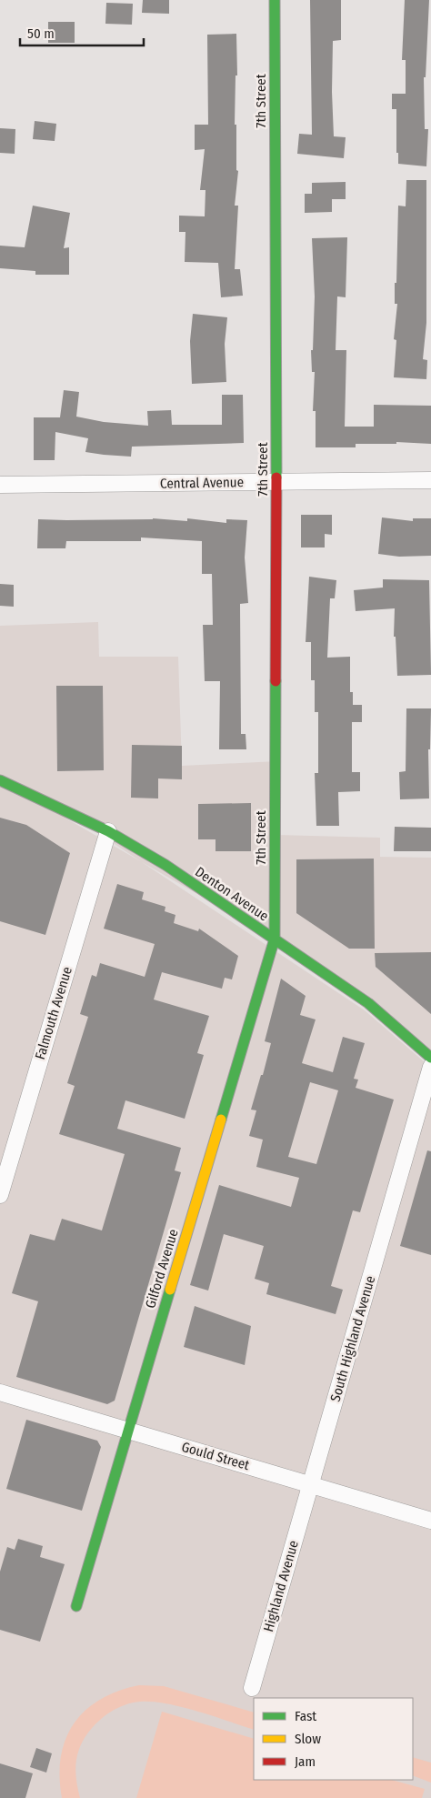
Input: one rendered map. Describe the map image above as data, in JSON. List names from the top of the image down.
{
  "streets": {
    "street": [
      "7th Street",
      "Central Avenue",
      "Denton Avenue",
      "Falmouth Avenue",
      "Gilford Avenue",
      "South Highland Avenue",
      "Gould Street",
      "Highland Avenue"
    ]
  },
  "crossings": [
    ["7th Street", "Central Avenue"],
    ["7th Street", "Denton Avenue"],
    ["7th Street", "Gilford Avenue"],
    ["Denton Avenue", "Falmouth Avenue"],
    ["Denton Avenue", "Gilford Avenue"],
    ["Gilford Avenue", "Gould Street"],
    ["South Highland Avenue", "Gould Street"],
    ["South Highland Avenue", "Highland Avenue"],
    ["Gould Street", "Highland Avenue"]
  ],
  "legend": ["Fast", "Slow", "Jam"],
  "scale_bar": "50 m"
}
